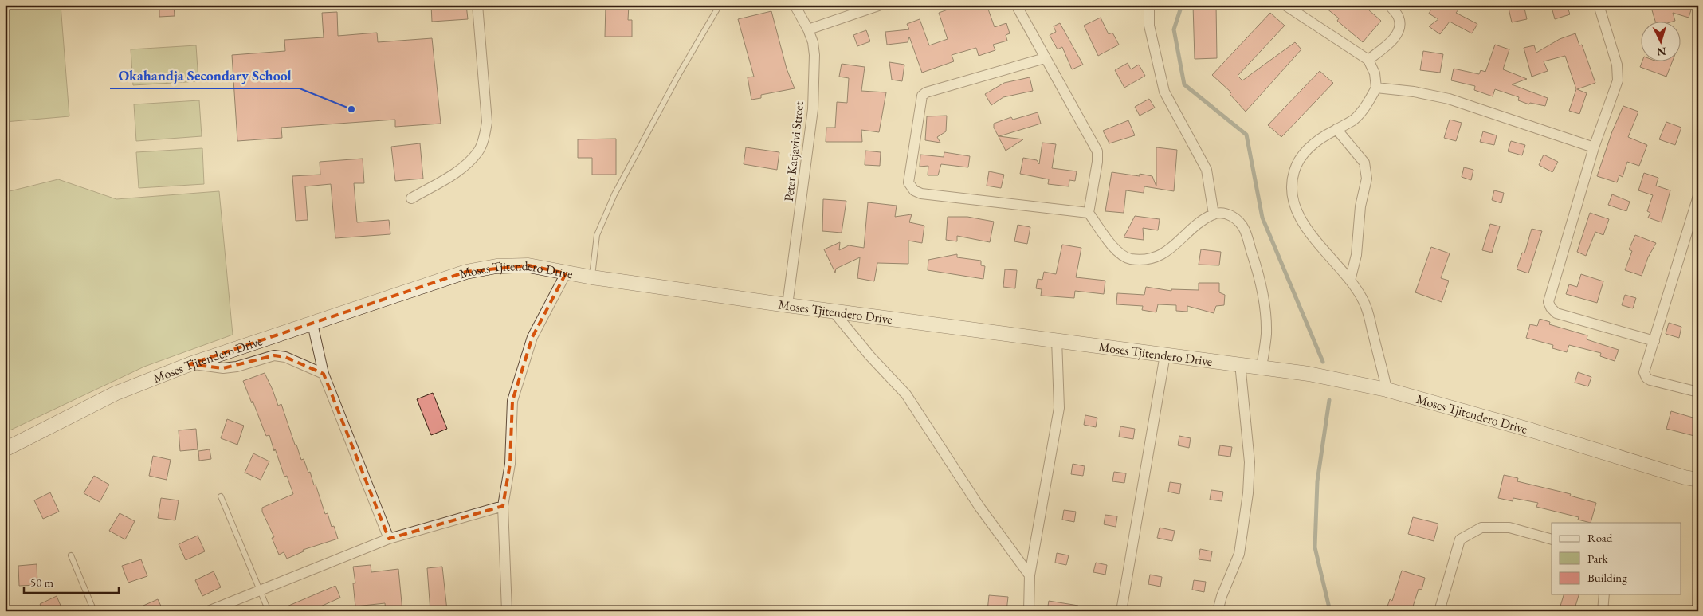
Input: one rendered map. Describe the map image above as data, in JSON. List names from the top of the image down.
{
  "streets": {
    "street": ["Peter Katjavivi Street", "Moses Tjitendero Drive"]
  },
  "crossings": [
    ["Peter Katjavivi Street", "Moses Tjitendero Drive"]
  ],
  "places": ["Okahandja Secondary School"],
  "legend": ["Road", "Park", "Building"],
  "scale_bar": "50 m",
  "north": "bottom"
}
